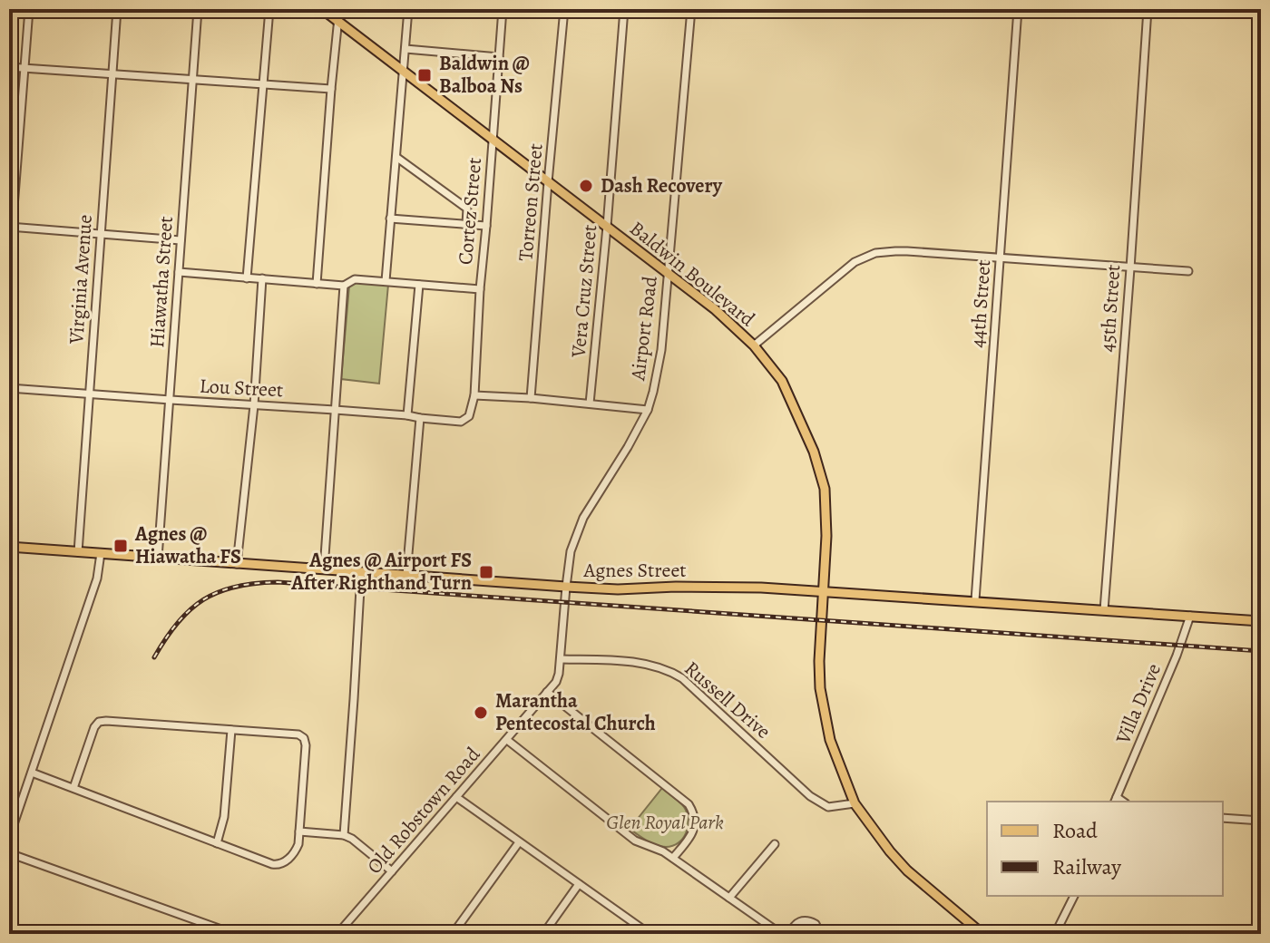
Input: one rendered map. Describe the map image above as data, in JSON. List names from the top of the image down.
{
  "streets": {
    "main road": ["Baldwin Boulevard", "Agnes Street"],
    "street": [
      "Torreon Street",
      "Cortez Street",
      "Virginia Avenue",
      "Hiawatha Street",
      "Vera Cruz Street",
      "44th Street",
      "45th Street",
      "Airport Road",
      "Lou Street",
      "Russell Drive",
      "Villa Drive",
      "Old Robstown Road"
    ]
  },
  "crossings": [
    ["Torreon Street", "Baldwin Boulevard"],
    ["Cortez Street", "Baldwin Boulevard"],
    ["Cortez Street", "Lou Street"],
    ["Baldwin Boulevard", "Vera Cruz Street"],
    ["Baldwin Boulevard", "Airport Road"],
    ["Baldwin Boulevard", "Agnes Street"],
    ["Baldwin Boulevard", "Russell Drive"],
    ["Virginia Avenue", "Lou Street"],
    ["Virginia Avenue", "Agnes Street"],
    ["Hiawatha Street", "Lou Street"],
    ["Hiawatha Street", "Agnes Street"],
    ["44th Street", "Agnes Street"],
    ["45th Street", "Agnes Street"],
    ["Airport Road", "Agnes Street"],
    ["Airport Road", "Old Robstown Road"],
    ["Agnes Street", "Villa Drive"],
    ["Agnes Street", "Old Robstown Road"],
    ["Russell Drive", "Old Robstown Road"]
  ],
  "parks": ["Glen Royal Park"],
  "places": {
    "transit": ["Baldwin @ Balboa Ns", "Agnes @ Hiawatha FS", "Agnes @ Airport FS After Righthand Turn"],
    "other": ["Dash Recovery", "Marantha Pentecostal Church"]
  },
  "legend": ["Road", "Railway"]
}
